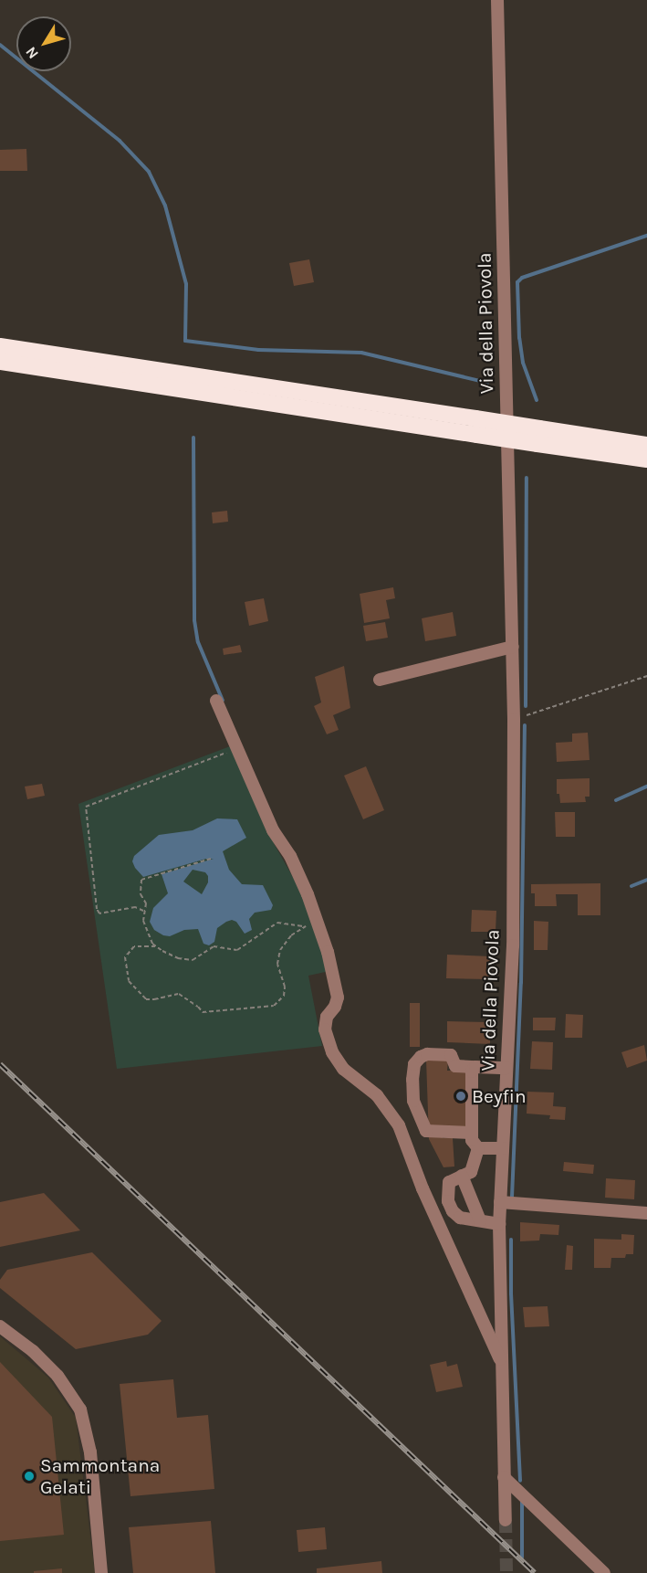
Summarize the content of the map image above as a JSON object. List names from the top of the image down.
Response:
{
  "streets": {
    "street": ["Via della Piovola"]
  },
  "places": ["Beyfin", "Sammontana Gelati"],
  "north": "bottom left"
}
